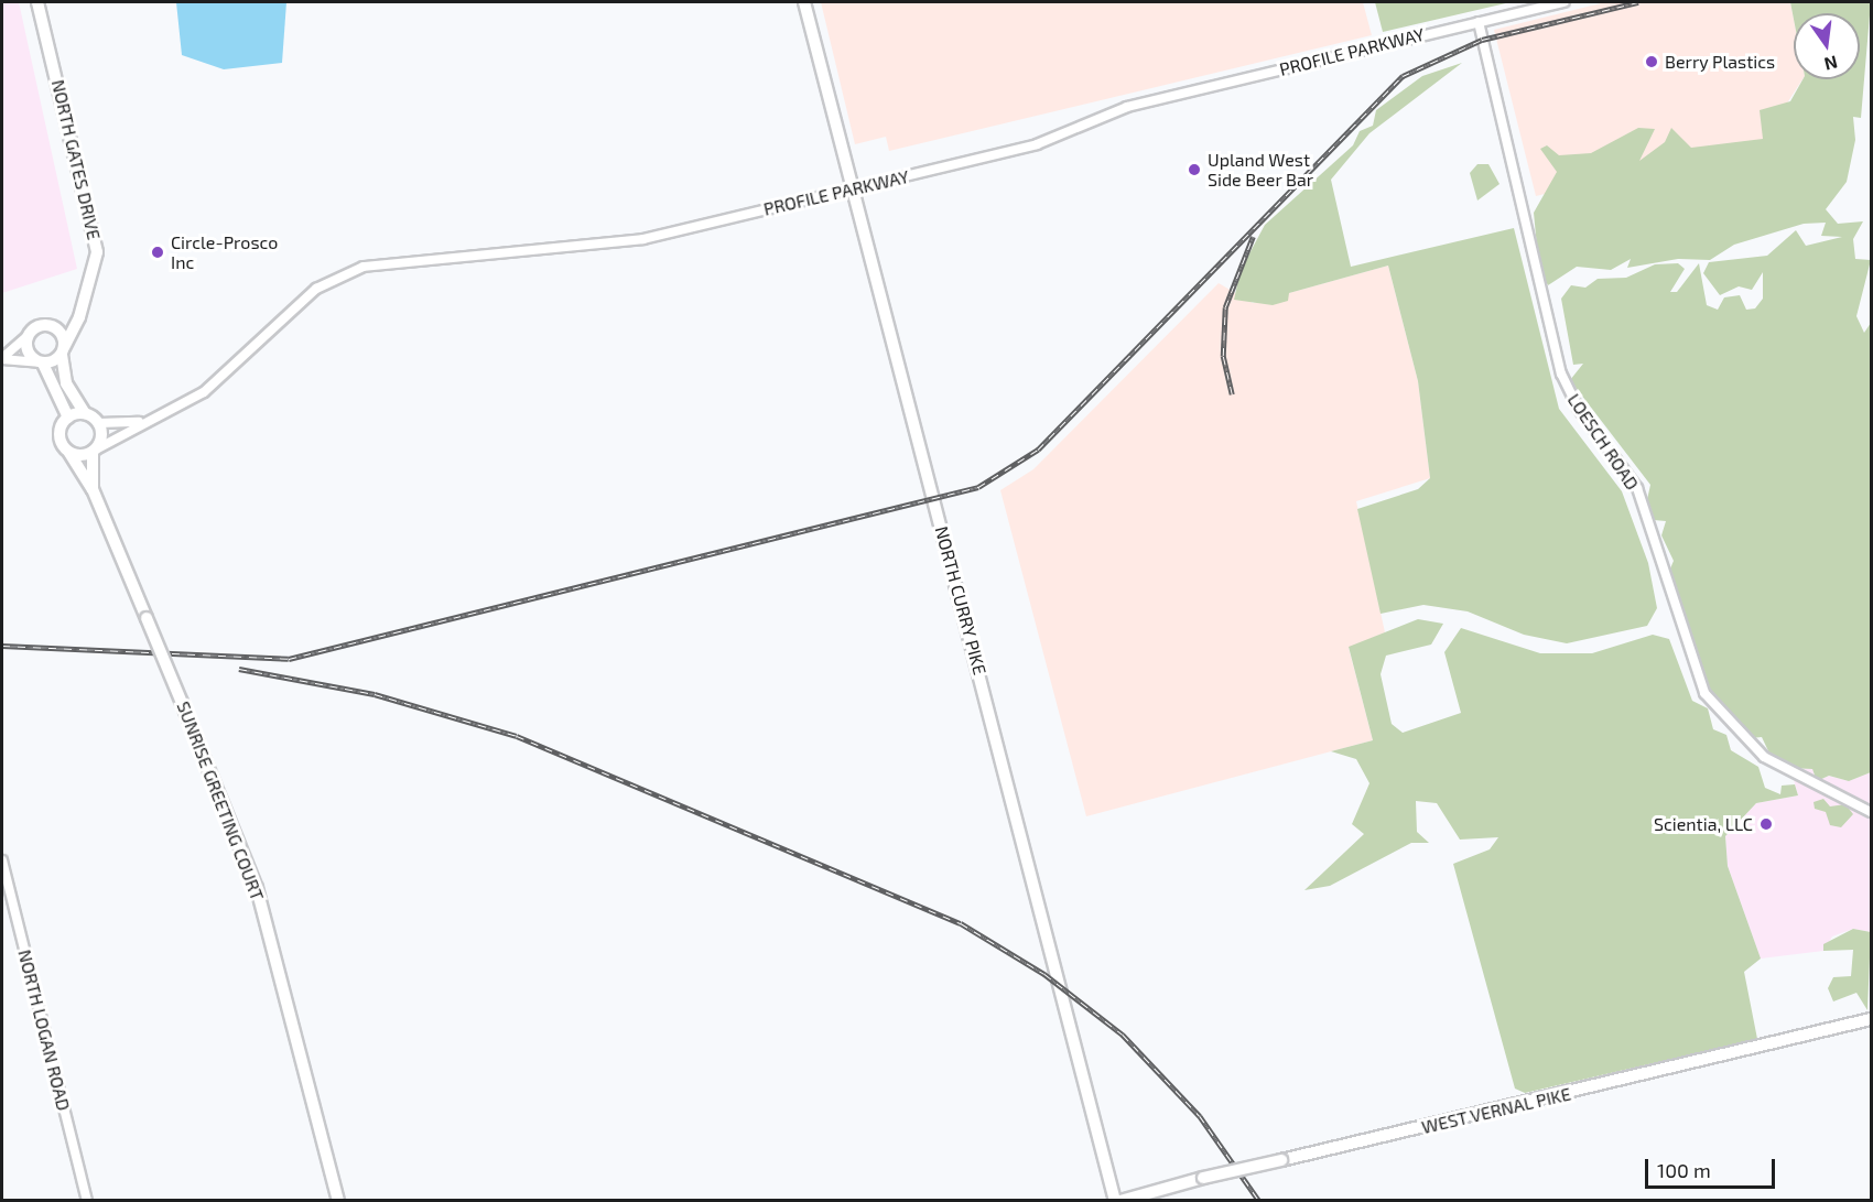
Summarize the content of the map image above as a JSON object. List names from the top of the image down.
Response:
{
  "streets": {
    "street": [
      "PROFILE PARKWAY",
      "NORTH GATES DRIVE",
      "LOESCH ROAD",
      "NORTH CURRY PIKE",
      "SUNRISE GREETING COURT",
      "NORTH LOGAN ROAD",
      "WEST VERNAL PIKE"
    ]
  },
  "crossings": [
    ["PROFILE PARKWAY", "LOESCH ROAD"],
    ["PROFILE PARKWAY", "NORTH CURRY PIKE"],
    ["PROFILE PARKWAY", "SUNRISE GREETING COURT"],
    ["NORTH CURRY PIKE", "WEST VERNAL PIKE"]
  ],
  "places": [
    "Berry Plastics",
    "Upland West Side Beer Bar",
    "Circle-Prosco Inc",
    "Scientia, LLC"
  ],
  "scale_bar": "100 m",
  "north": "bottom"
}
